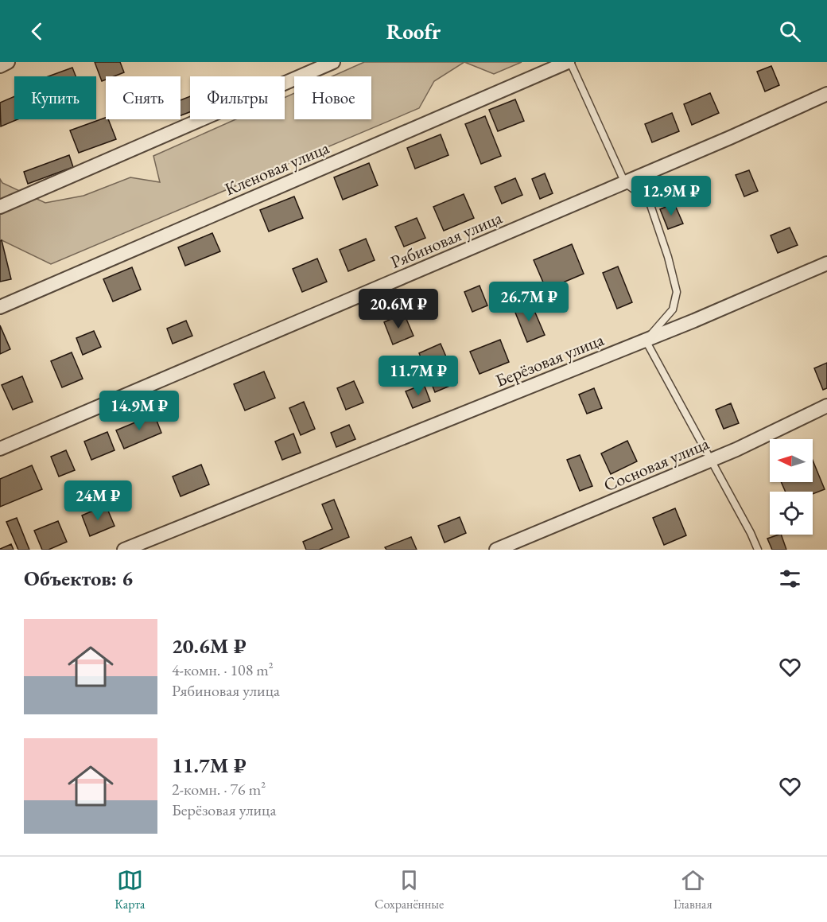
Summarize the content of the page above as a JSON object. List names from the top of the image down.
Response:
{
  "streets": {
    "street": [
      "Кленовая улица",
      "Рябиновая улица",
      "Берёзовая улица",
      "Сосновая улица"
    ]
  },
  "north": "left",
  "page": {
    "header": "Roofr",
    "chip": [
      "Купить",
      "Снять",
      "Фильтры",
      "Новое"
    ],
    "price": [
      "12.9M ₽",
      "26.7M ₽",
      "20.6M ₽",
      "11.7M ₽",
      "14.9M ₽",
      "24M ₽"
    ],
    "heading": "Объектов: 6",
    "list": [
      {
        "name": "20.6M ₽",
        "note": "4-комн. · 108 m² · Рябиновая улица"
      },
      {
        "name": "11.7M ₽",
        "note": "2-комн. · 76 m² · Берёзовая улица"
      }
    ],
    "tabs": ["Карта", "Сохранённые", "Главная"]
  }
}
